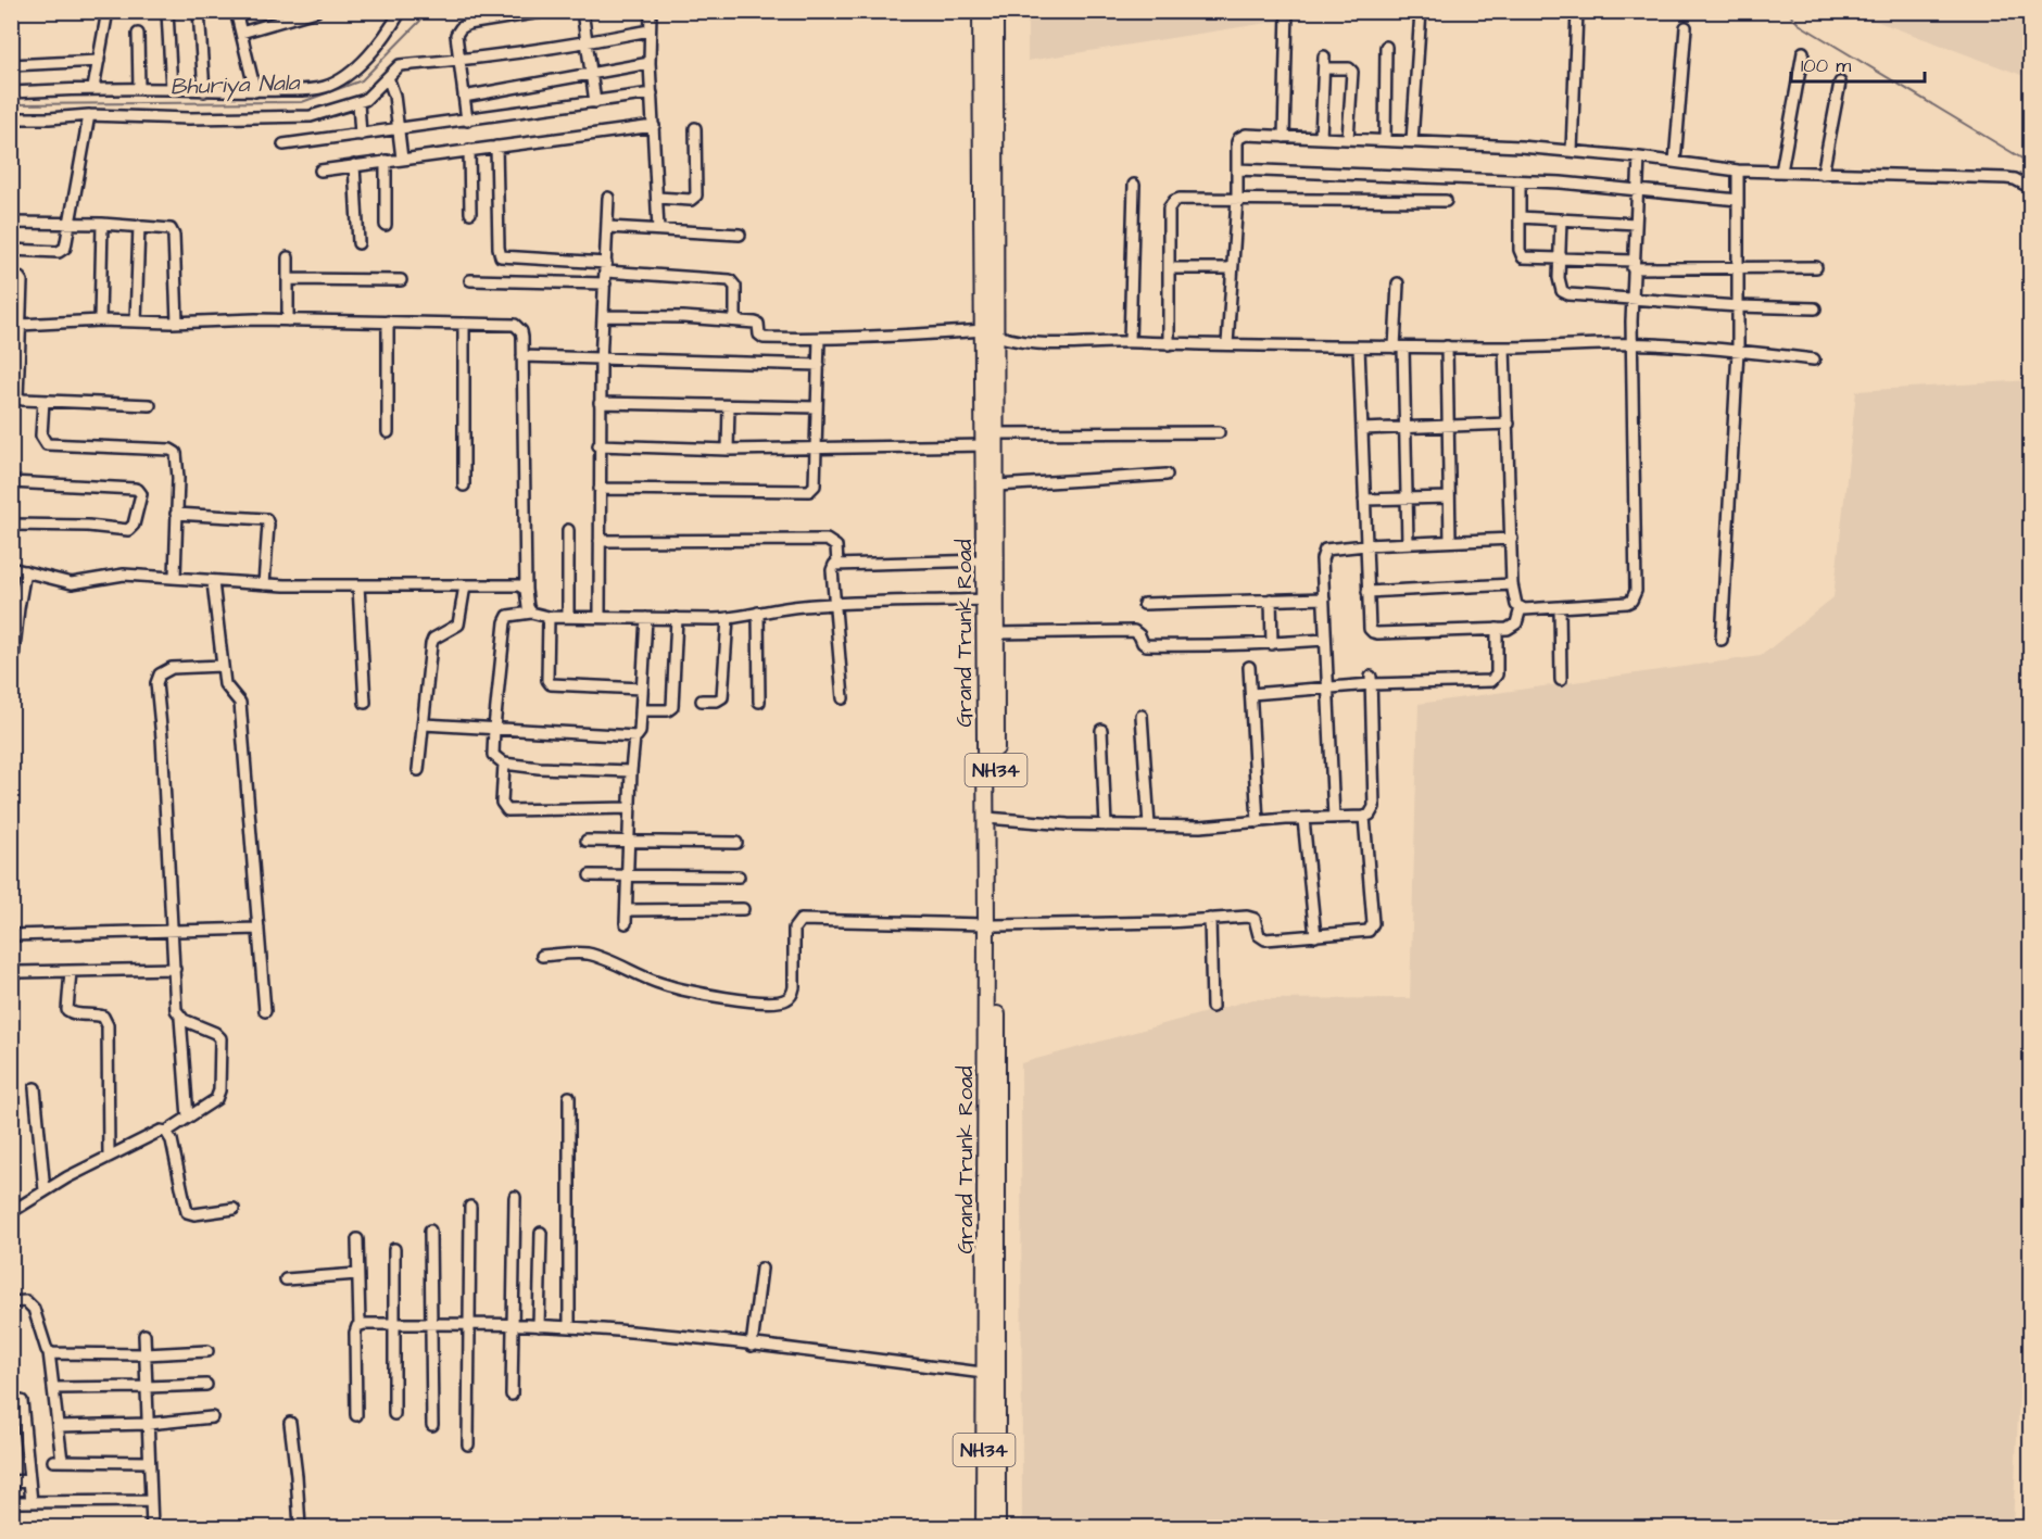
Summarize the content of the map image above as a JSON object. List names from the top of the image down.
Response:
{
  "streets": {
    "highway": ["Grand Trunk Road", "NH34"]
  },
  "water": ["Bhuriya Nala"],
  "scale_bar": "100 m"
}
